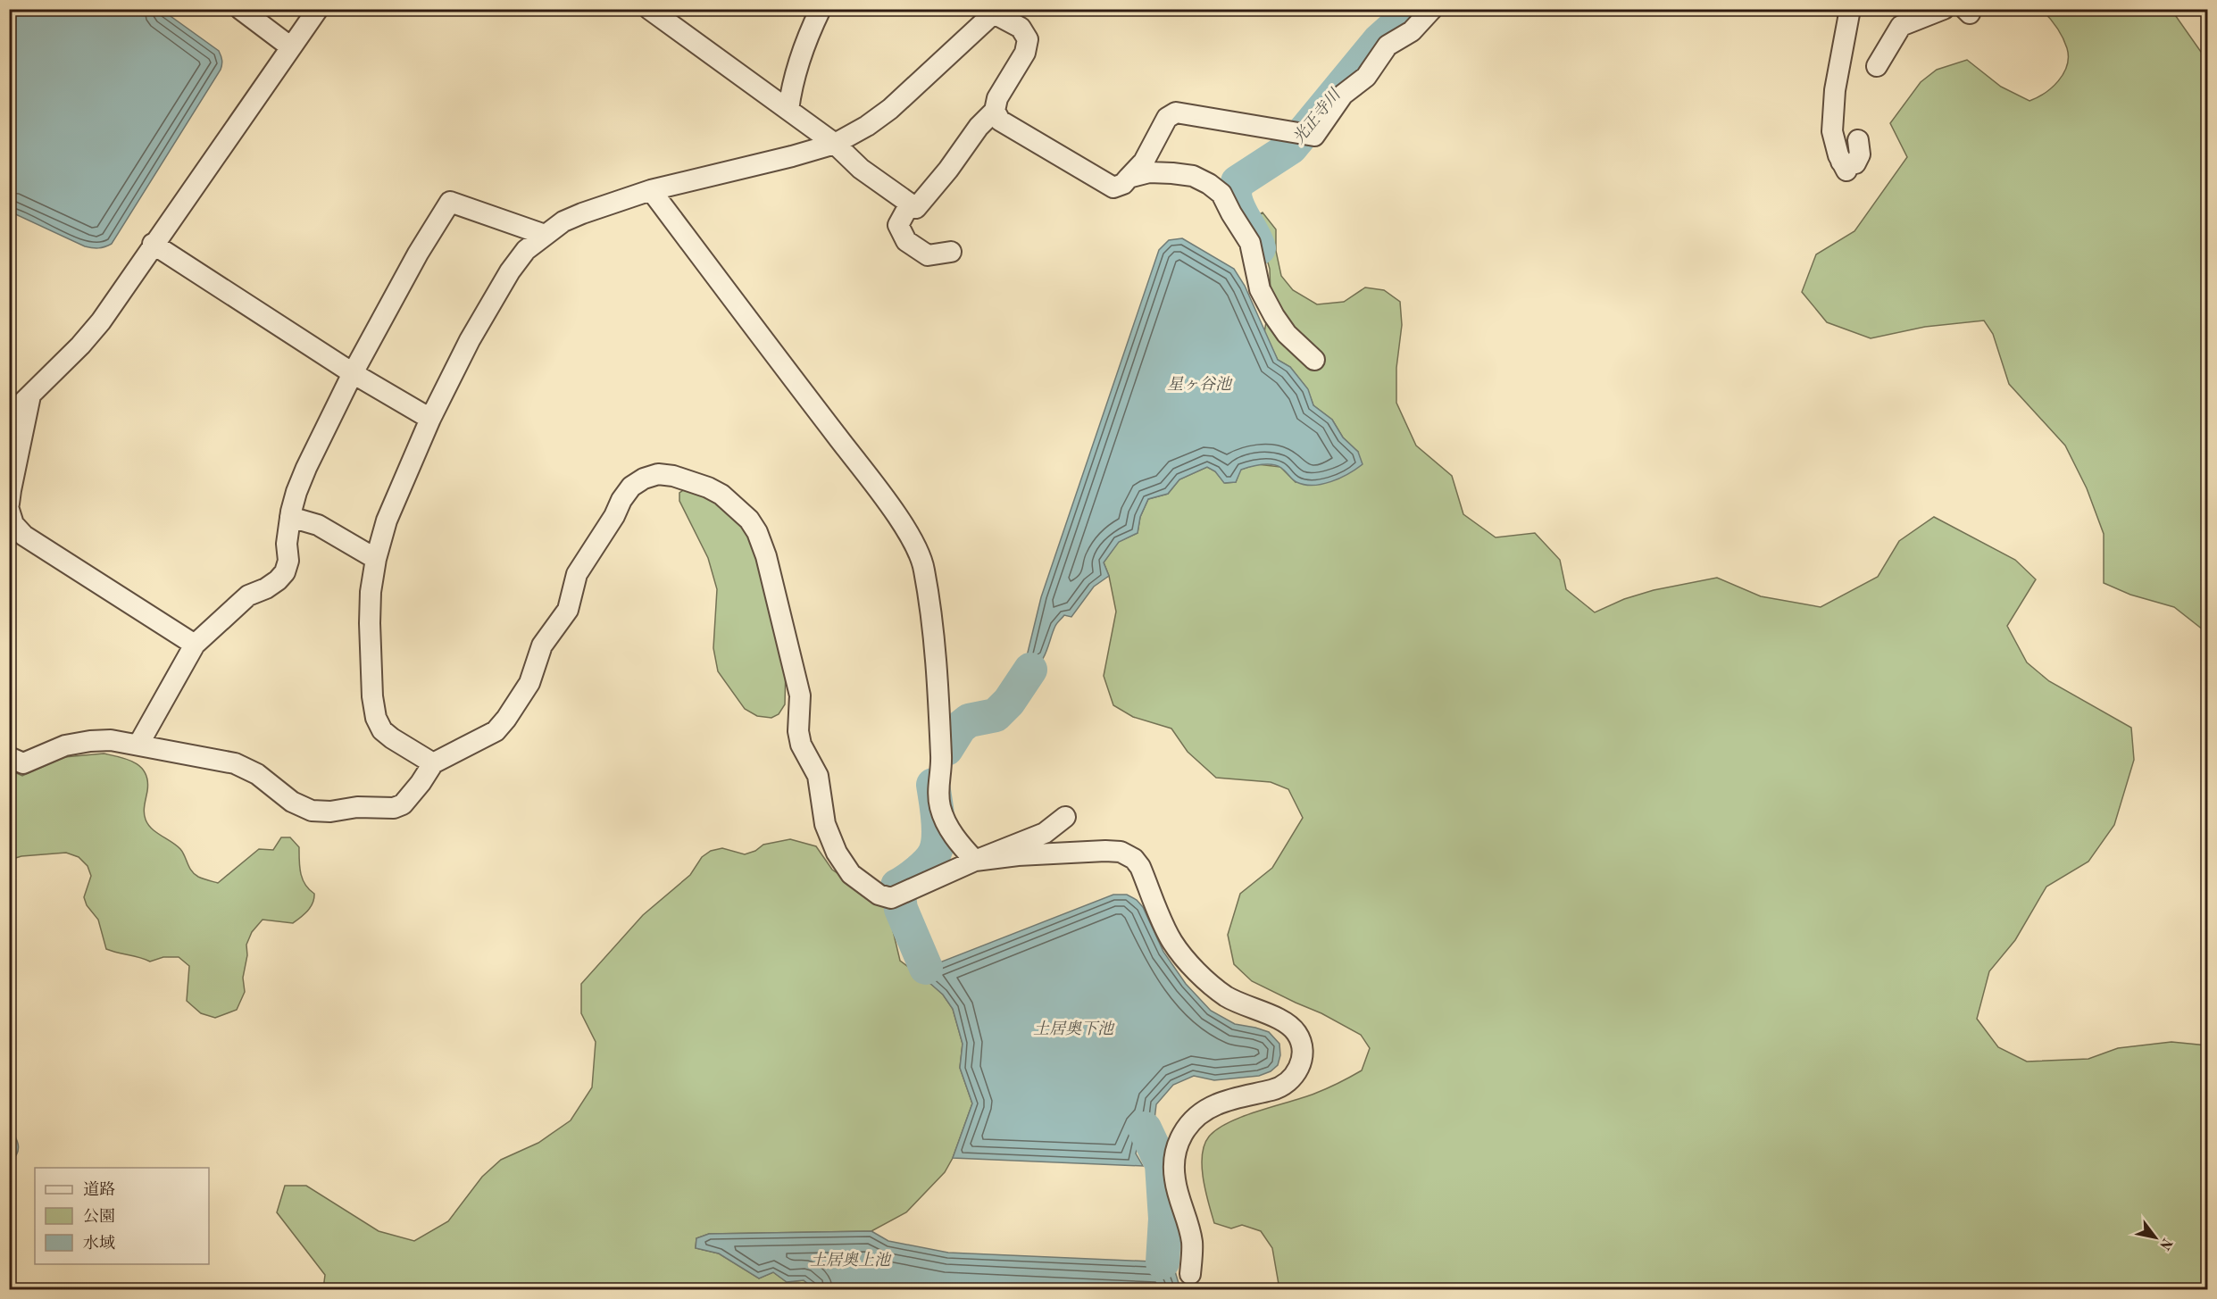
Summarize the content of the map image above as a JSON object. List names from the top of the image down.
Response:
{
  "water": [
    "光正寺川",
    "星ヶ谷池",
    "土居奥下池",
    "土居奥上池"
  ],
  "legend": ["道路", "公園", "水域"],
  "north": "bottom right"
}
